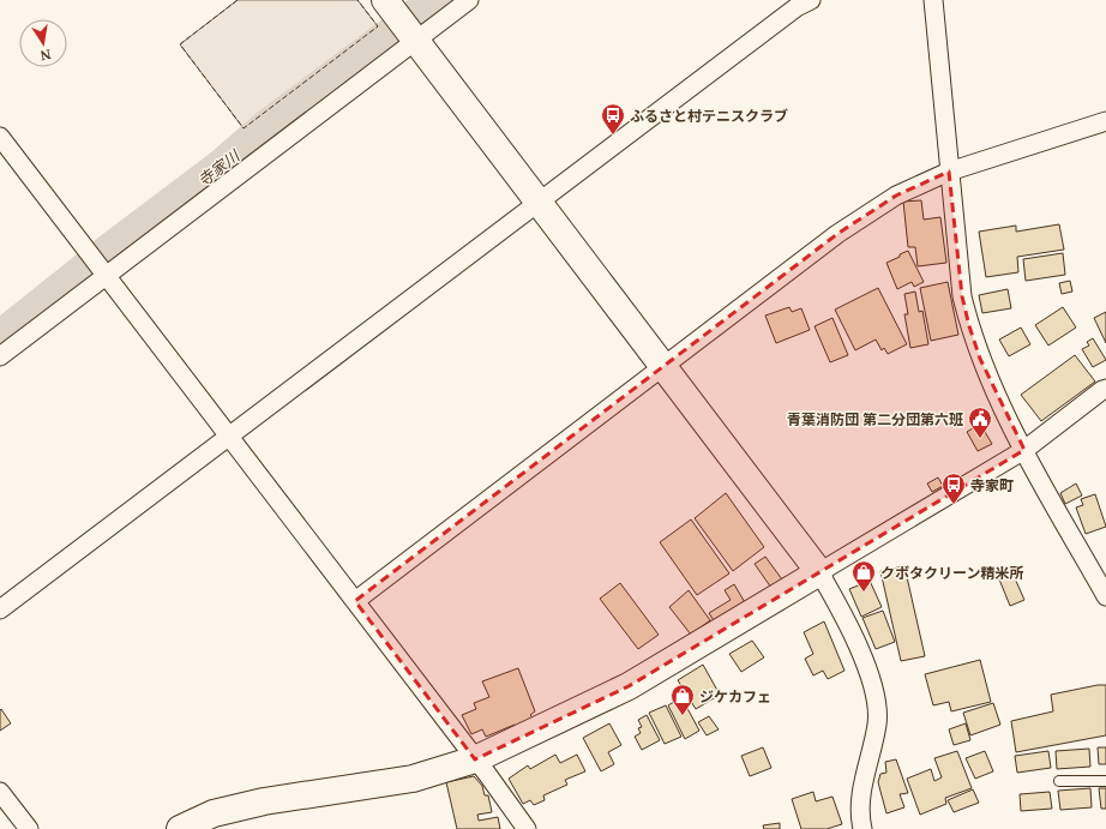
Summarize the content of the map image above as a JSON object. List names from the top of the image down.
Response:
{
  "water": ["寺家川"],
  "places": {
    "bus stop": ["ふるさと村テニスクラブ", "寺家町"],
    "public building": ["青葉消防団 第二分団第六班"],
    "shop": ["クボタクリーン精米所", "ジケカフェ"]
  },
  "north": "bottom"
}
